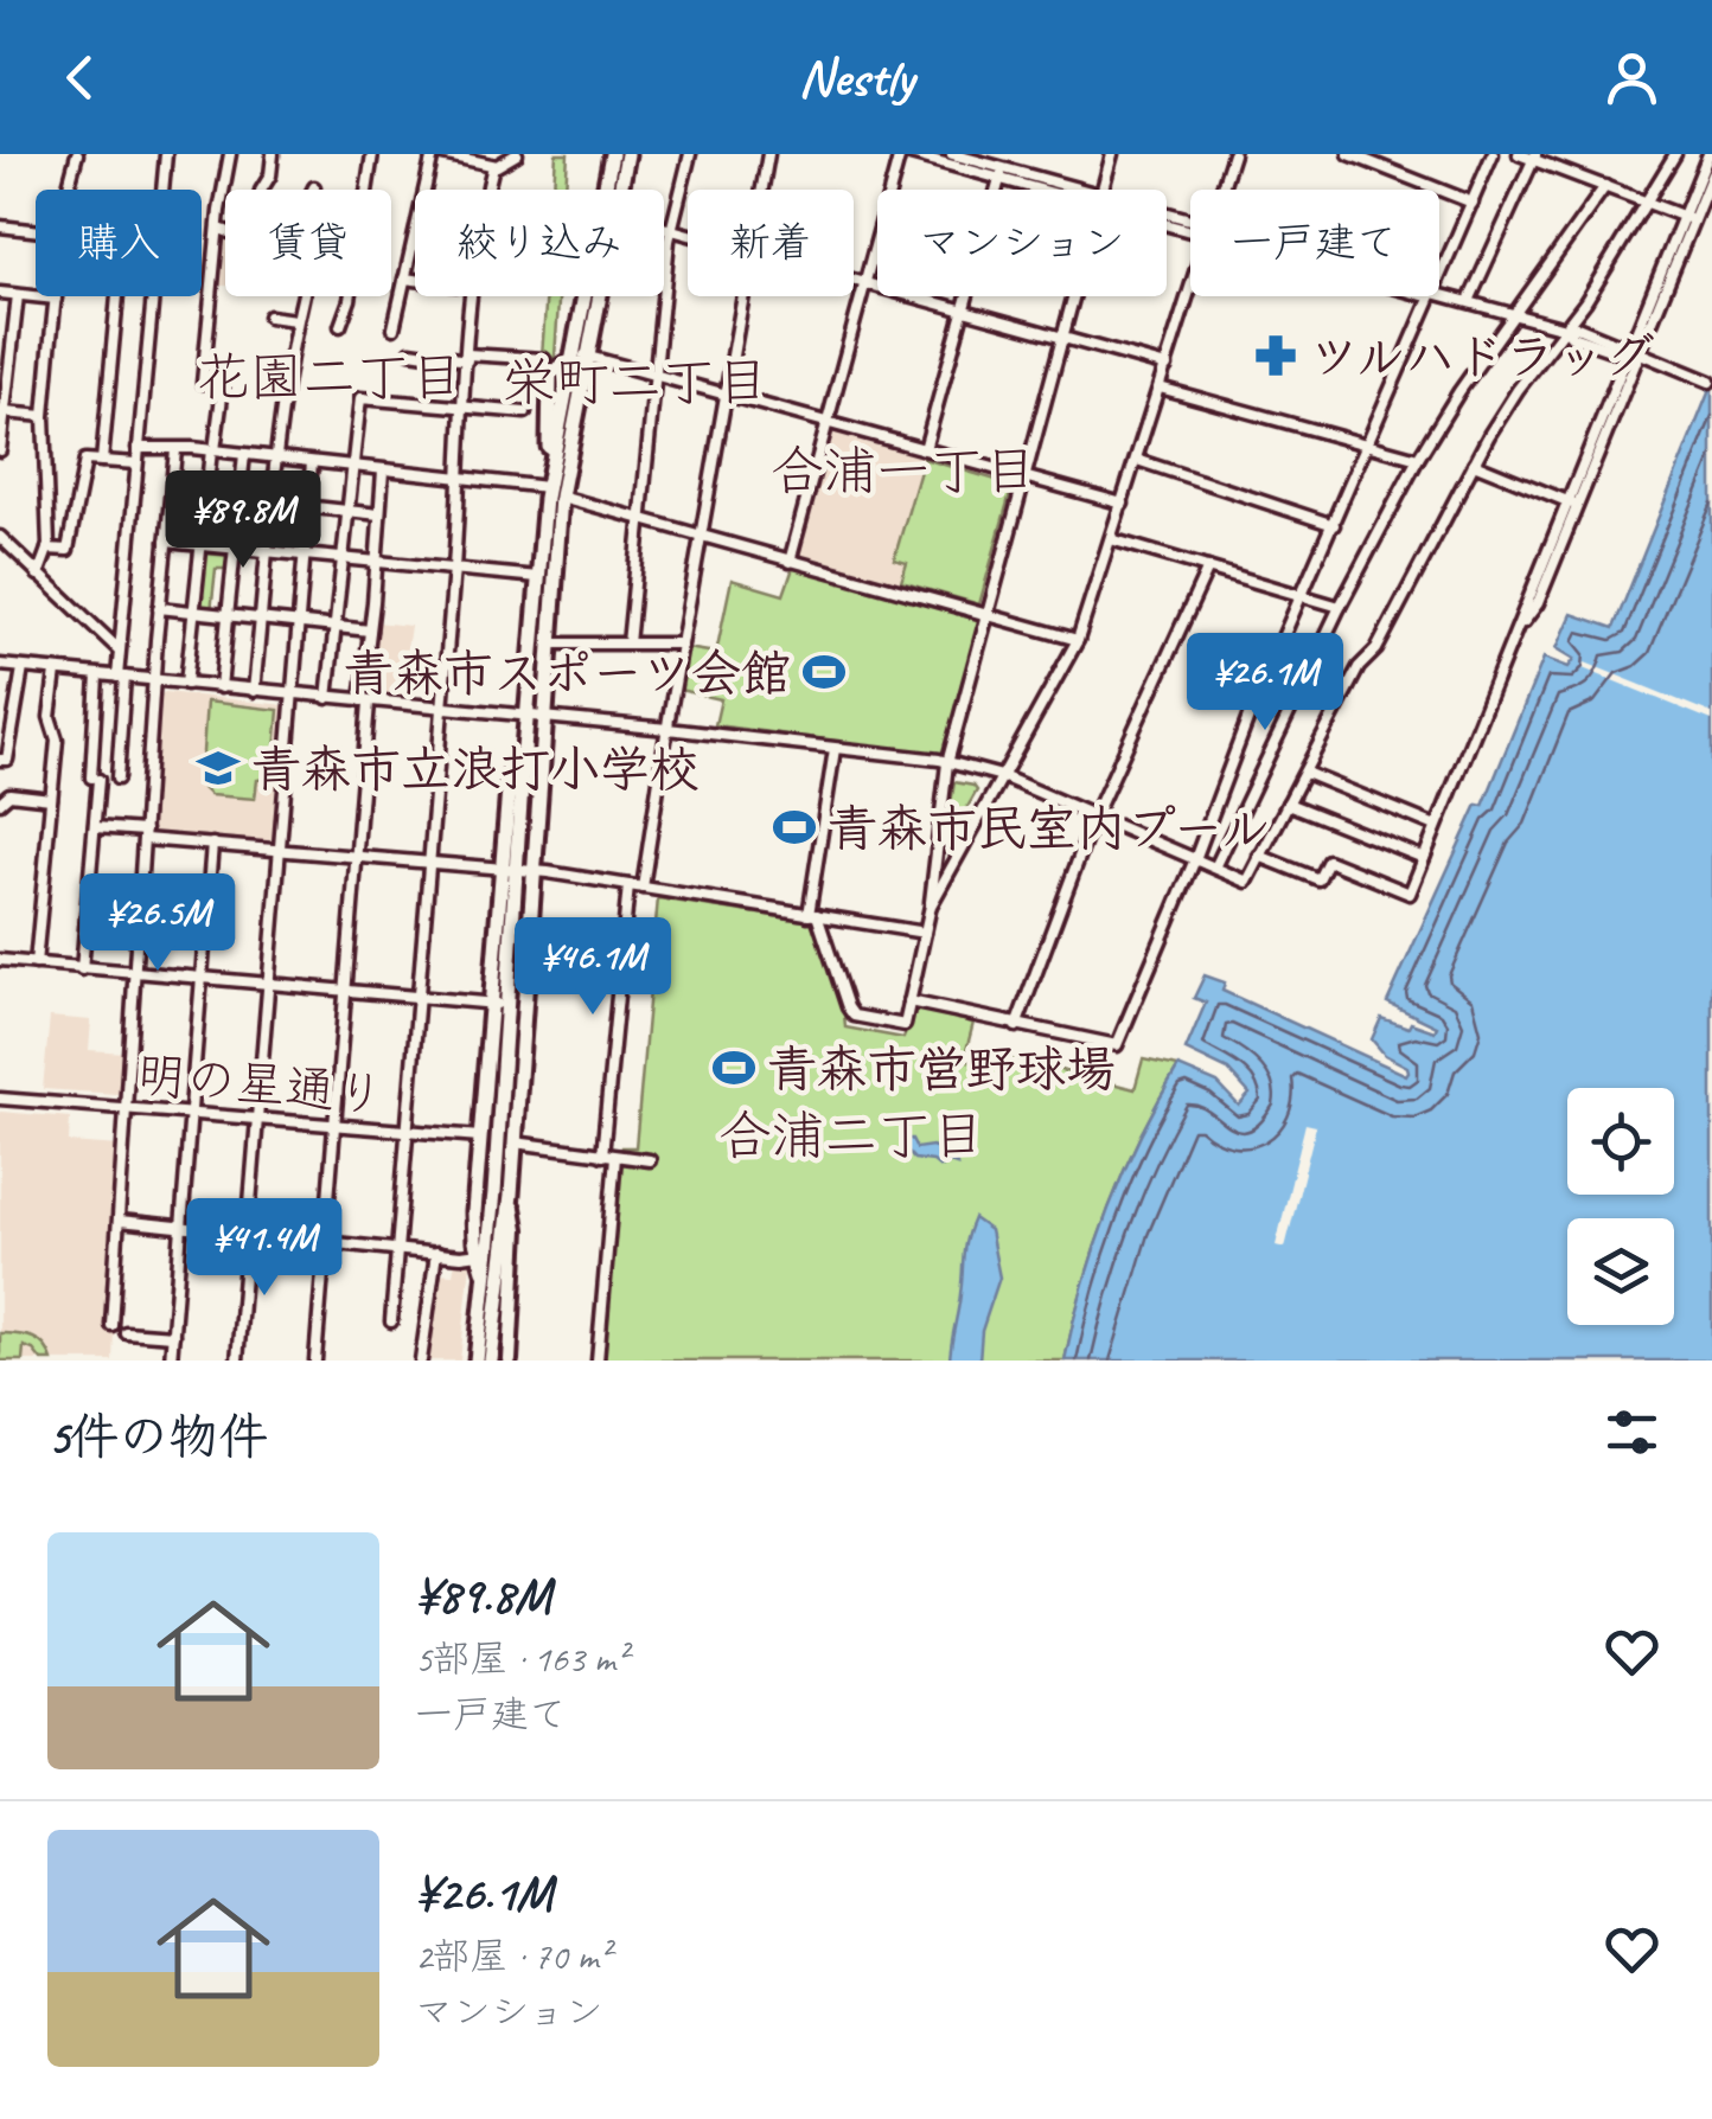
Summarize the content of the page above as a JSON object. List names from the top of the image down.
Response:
{
  "streets": {
    "street": ["明の星通り"]
  },
  "districts": [
    "花園二丁目",
    "栄町二丁目",
    "合浦一丁目",
    "合浦二丁目"
  ],
  "places": {
    "pharmacy": ["ツルハドラッグ"],
    "sports": ["青森市スポーツ会館", "青森市民室内プール", "青森市営野球場"],
    "school or university": ["青森市立浪打小学校"]
  },
  "page": {
    "header": "Nestly",
    "chip": [
      "購入",
      "賃貸",
      "絞り込み",
      "新着",
      "マンション",
      "一戸建て"
    ],
    "price": [
      "¥89.8M",
      "¥26.1M",
      "¥26.5M",
      "¥46.1M",
      "¥41.4M"
    ],
    "heading": "5件の物件",
    "list": [
      {
        "name": "¥89.8M",
        "note": "5部屋 · 163 m² · 一戸建て"
      },
      {
        "name": "¥26.1M",
        "note": "2部屋 · 70 m² · マンション"
      }
    ]
  }
}
